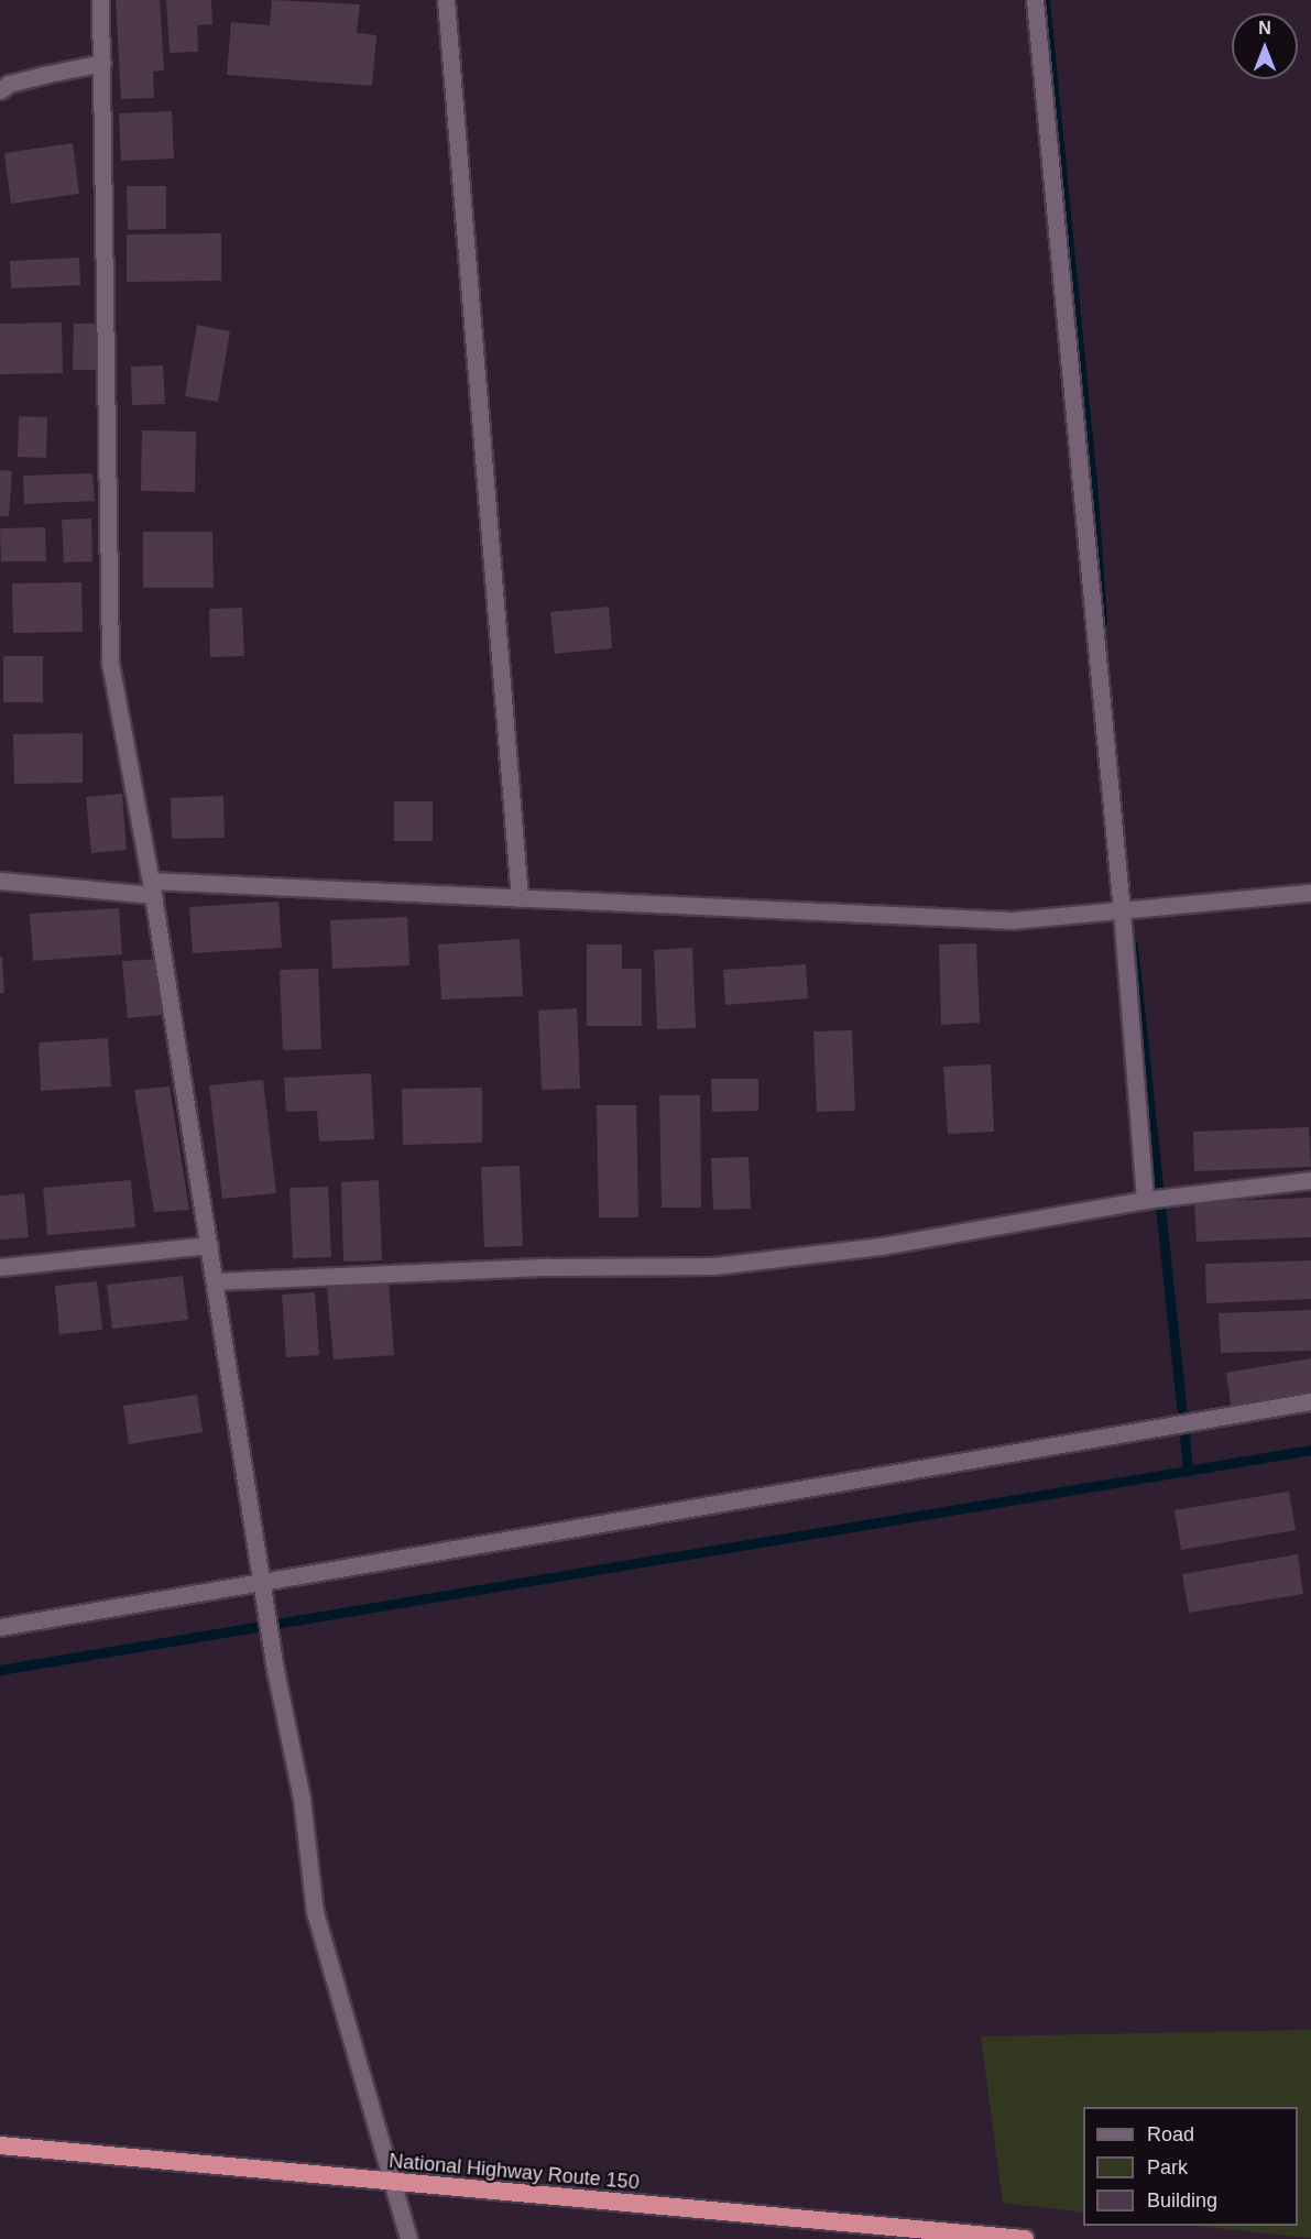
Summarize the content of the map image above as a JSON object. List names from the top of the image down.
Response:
{
  "streets": {
    "highway": ["National Highway Route 150"]
  },
  "legend": ["Road", "Park", "Building"],
  "north": "top"
}
